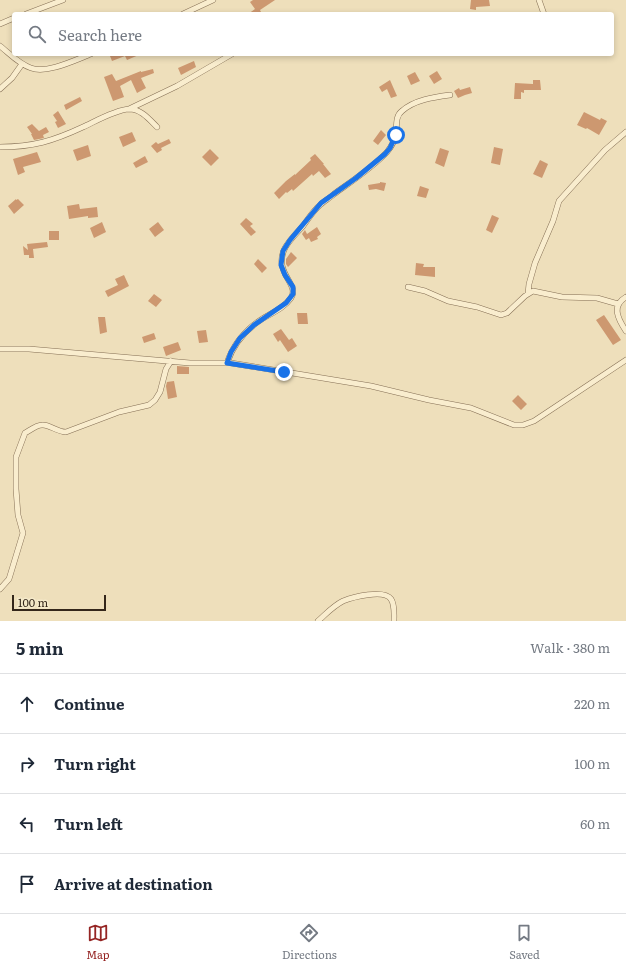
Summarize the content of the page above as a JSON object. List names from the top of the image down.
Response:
{
  "scale_bar": "100 m",
  "page": {
    "search": "Search here",
    "scale": "100 m",
    "heading": ["5 min", "Walk · 380 m"],
    "list": [
      ["Continue", "220 m"],
      ["Turn right", "100 m"],
      ["Turn left", "60 m"],
      "Arrive at destination"
    ],
    "nav": ["Map", "Directions", "Saved"]
  }
}
